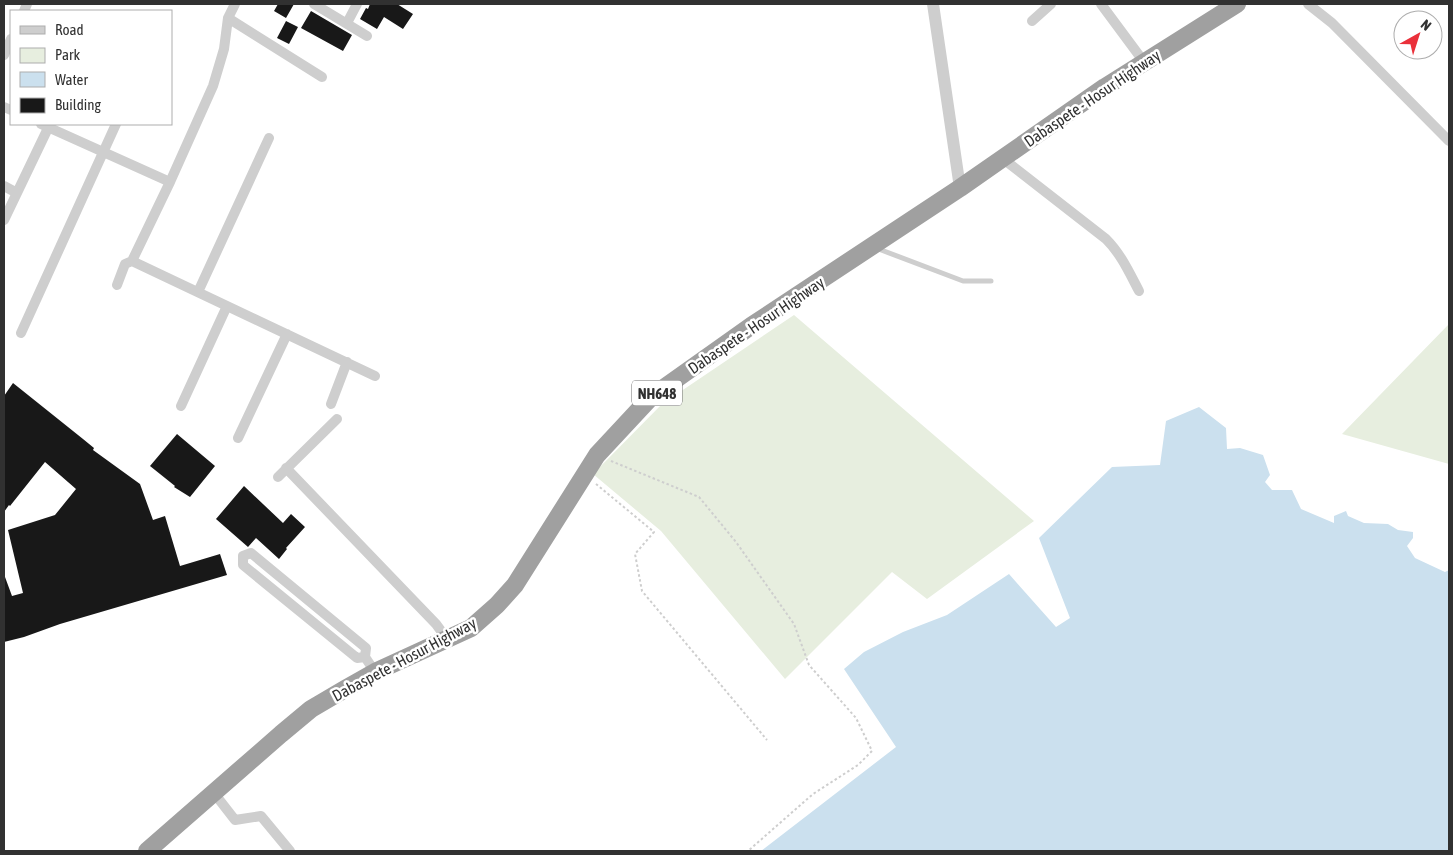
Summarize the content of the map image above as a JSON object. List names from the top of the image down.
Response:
{
  "streets": {
    "highway": ["Dabaspete - Hosur Highway", "NH648"]
  },
  "legend": [
    "Road",
    "Park",
    "Water",
    "Building"
  ],
  "north": "top right"
}
